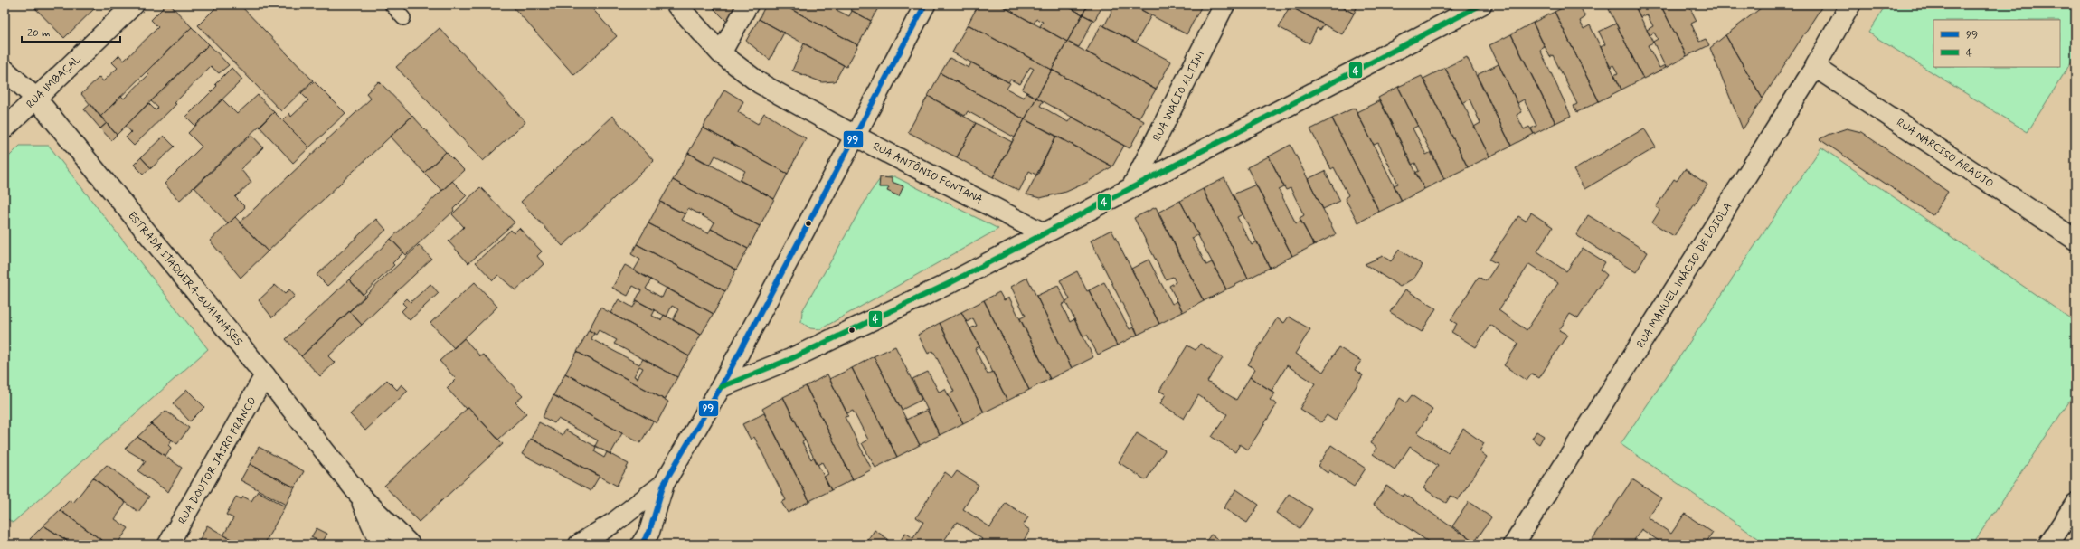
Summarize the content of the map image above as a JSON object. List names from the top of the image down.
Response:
{
  "streets": {
    "street": [
      "RUA IMBAÇAL",
      "RUA INACIO ALTINI",
      "RUA NARCISO ARAÚJO",
      "RUA ANTÔNIO FONTANA",
      "RUA MANUEL INÁCIO DE LOIOLA",
      "ESTRADA ITAQUERA-GUAIANASES",
      "RUA DOUTOR JAIRO FRANCO"
    ]
  },
  "crossings": [
    ["RUA IMBAÇAL", "ESTRADA ITAQUERA-GUAIANASES"],
    ["RUA NARCISO ARAÚJO", "RUA MANUEL INÁCIO DE LOIOLA"],
    ["ESTRADA ITAQUERA-GUAIANASES", "RUA DOUTOR JAIRO FRANCO"]
  ],
  "lines": ["transit line 99", "transit line 4"],
  "legend": ["99", "4"],
  "scale_bar": "20 m"
}
